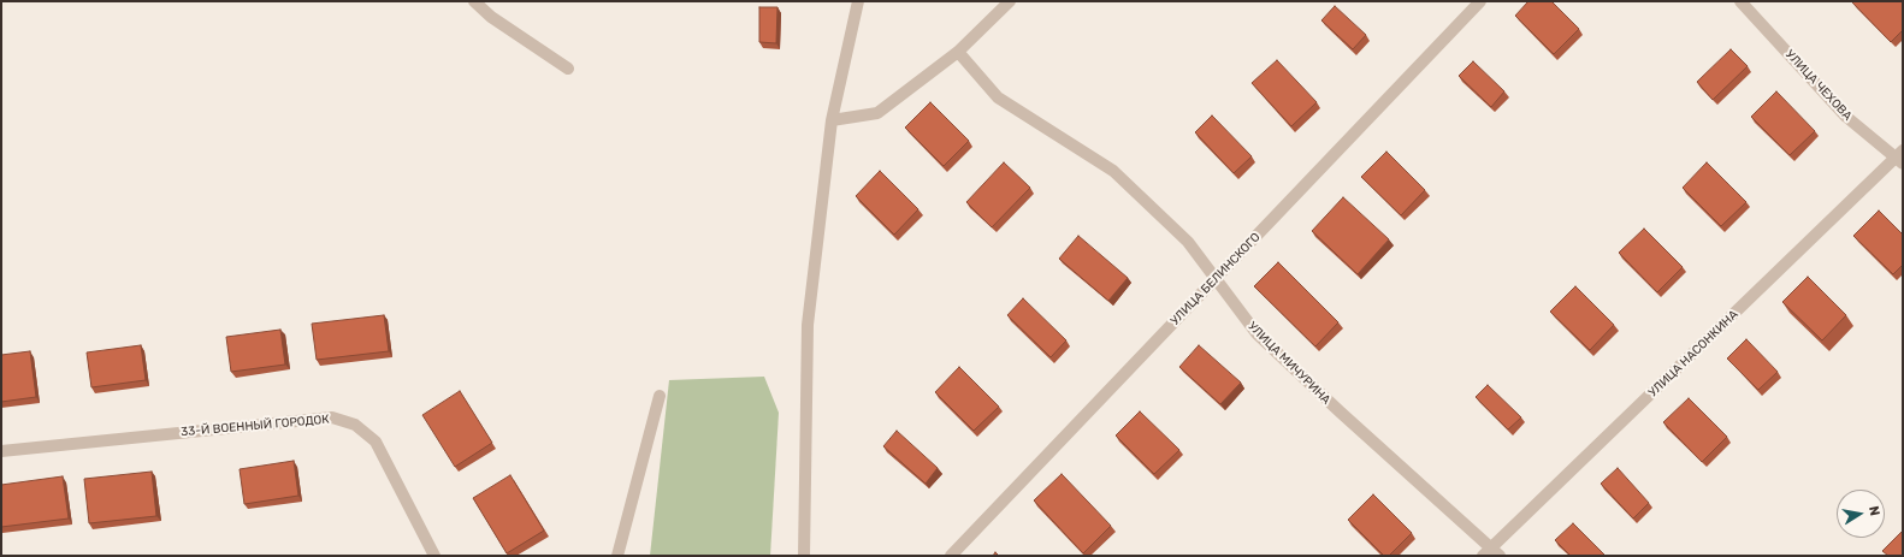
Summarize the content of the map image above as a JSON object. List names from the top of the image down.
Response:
{
  "streets": {
    "street": [
      "УЛИЦА ЧЕХОВА",
      "УЛИЦА БЕЛИНСКОГО",
      "УЛИЦА НАСОНКИНА",
      "УЛИЦА МИЧУРИНА",
      "33-Й ВОЕННЫЙ ГОРОДОК"
    ]
  },
  "crossings": [
    ["УЛИЦА ЧЕХОВА", "УЛИЦА НАСОНКИНА"],
    ["УЛИЦА БЕЛИНСКОГО", "УЛИЦА МИЧУРИНА"],
    ["УЛИЦА НАСОНКИНА", "УЛИЦА МИЧУРИНА"]
  ],
  "north": "right"
}
